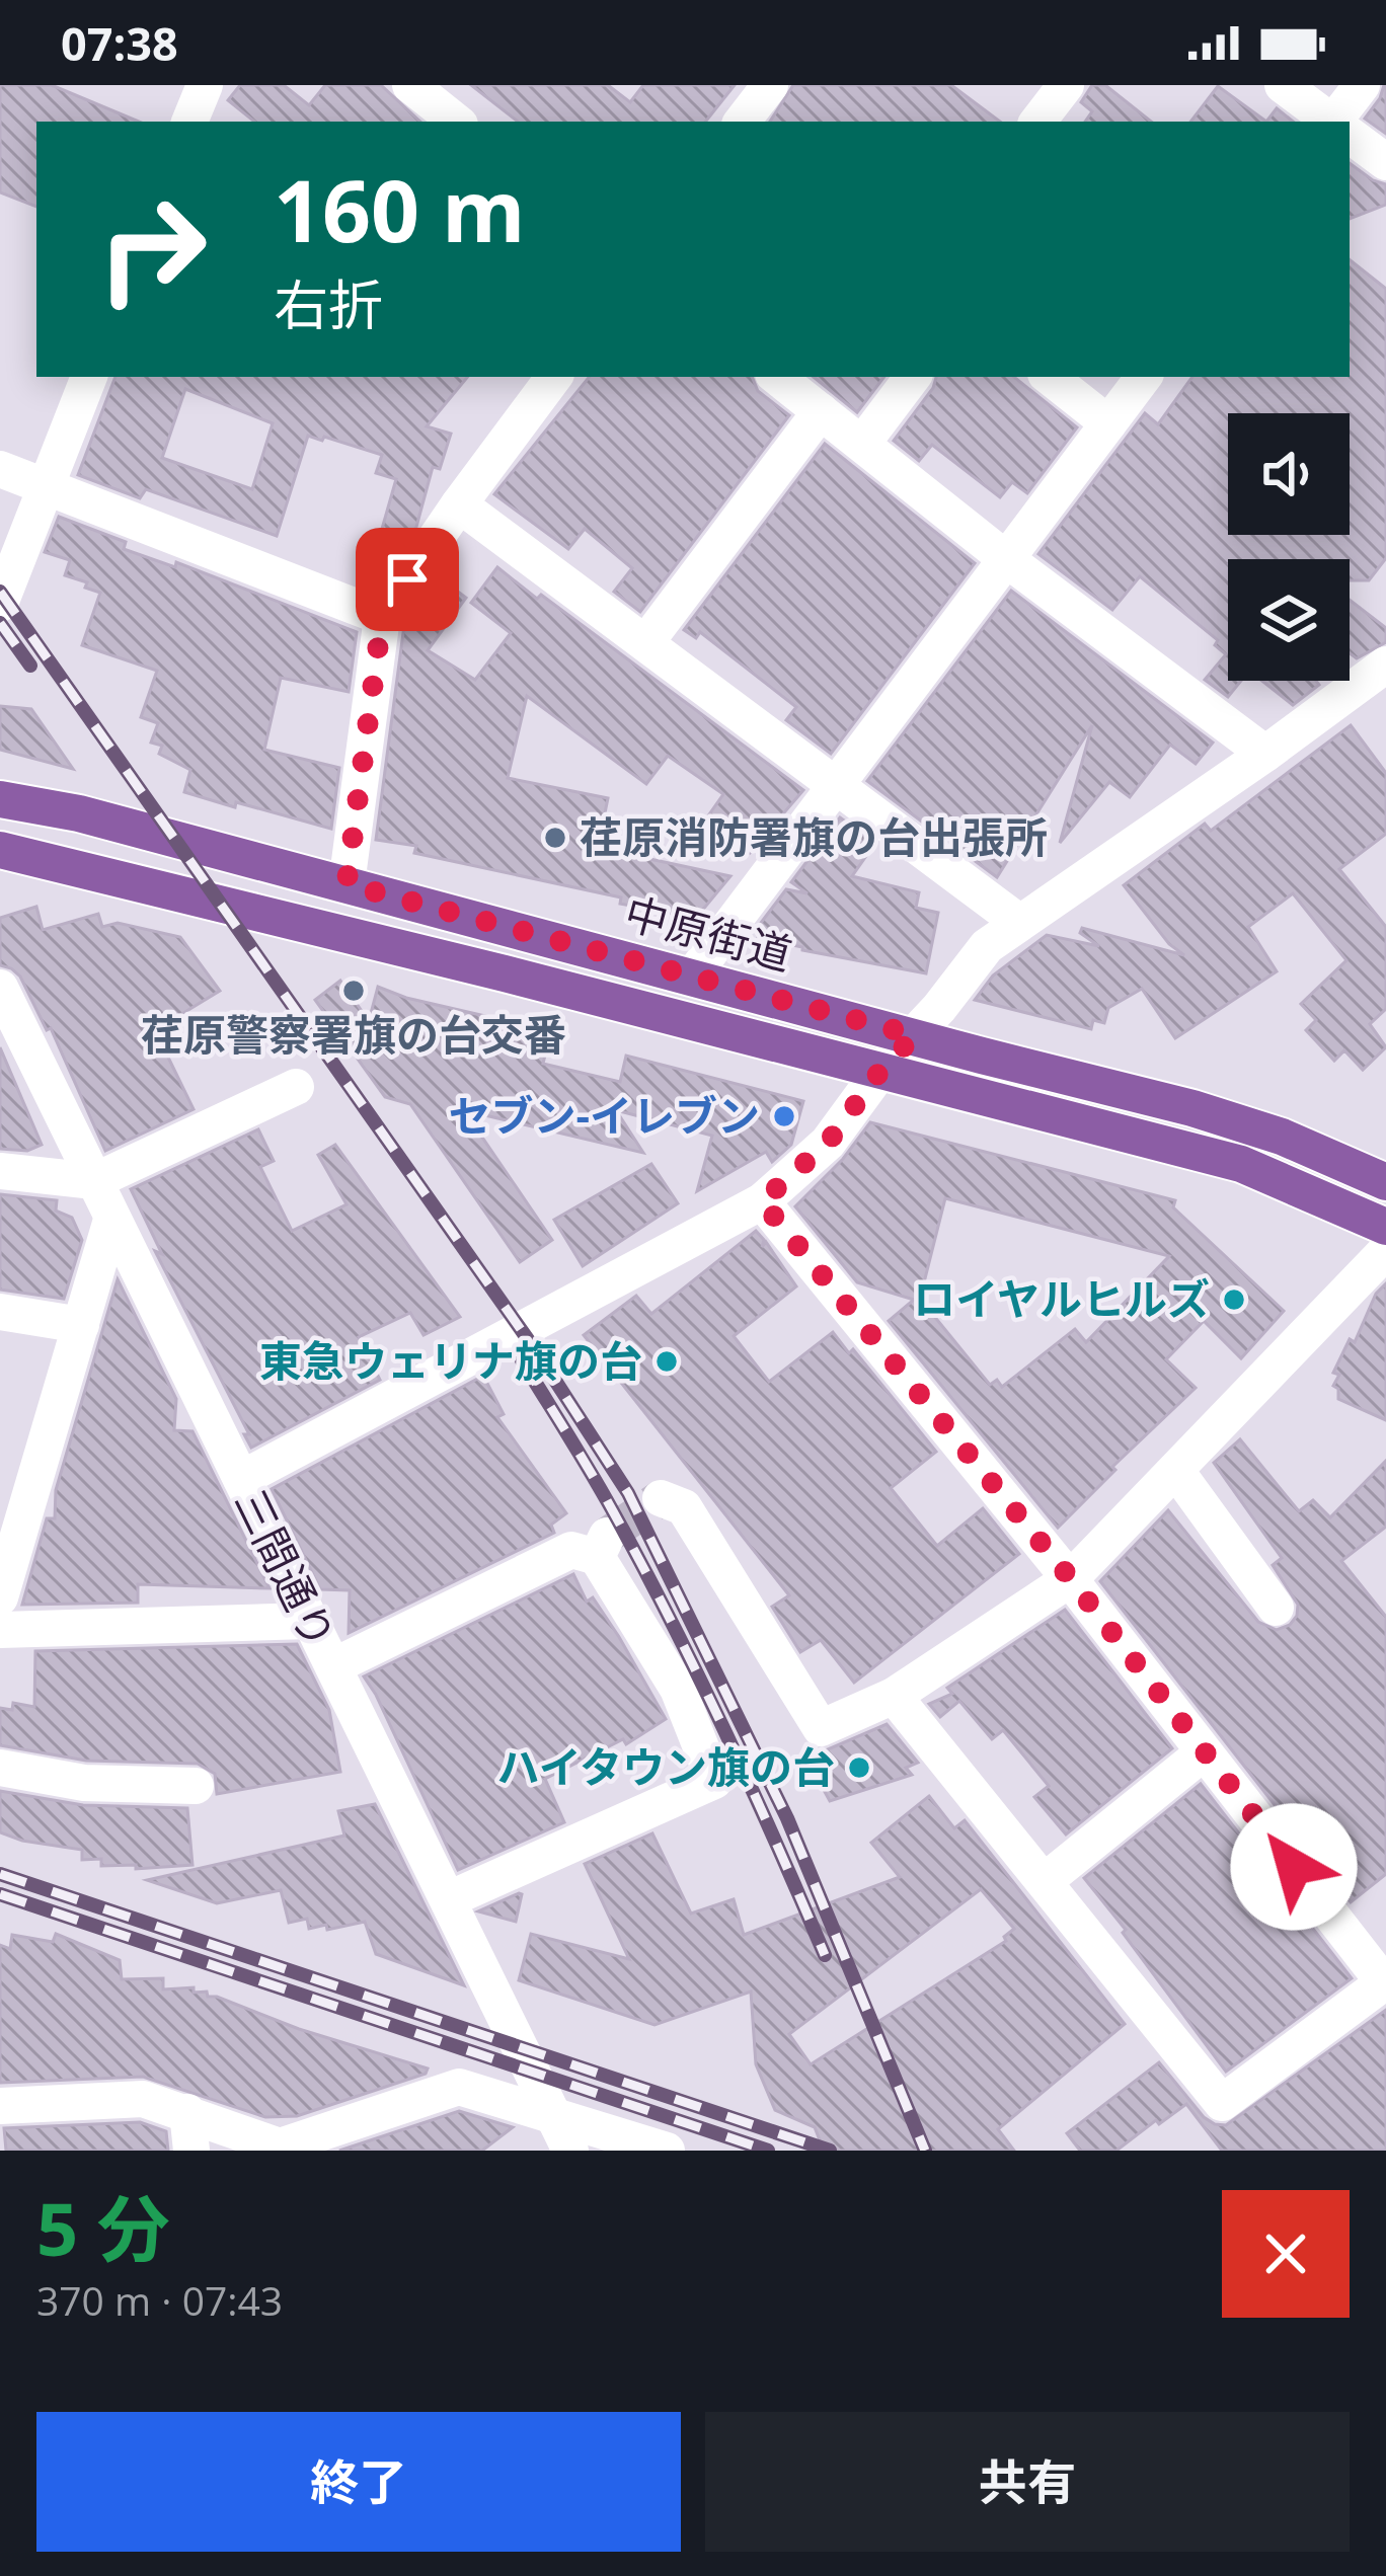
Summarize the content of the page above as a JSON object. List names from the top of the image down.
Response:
{
  "streets": {
    "main road": ["中原街道"],
    "street": ["三間通り"]
  },
  "places": [
    "荏原消防署旗の台出張所",
    "荏原警察署旗の台交番",
    "セブン-イレブン",
    "ロイヤルヒルズ",
    "東急ウェリナ旗の台",
    "ハイタウン旗の台"
  ],
  "page": {
    "status": "07:38",
    "turn": ["160 m", "右折"],
    "heading": ["5 分", "370 m · 07:43"],
    "buttons": ["終了", "共有"]
  }
}
